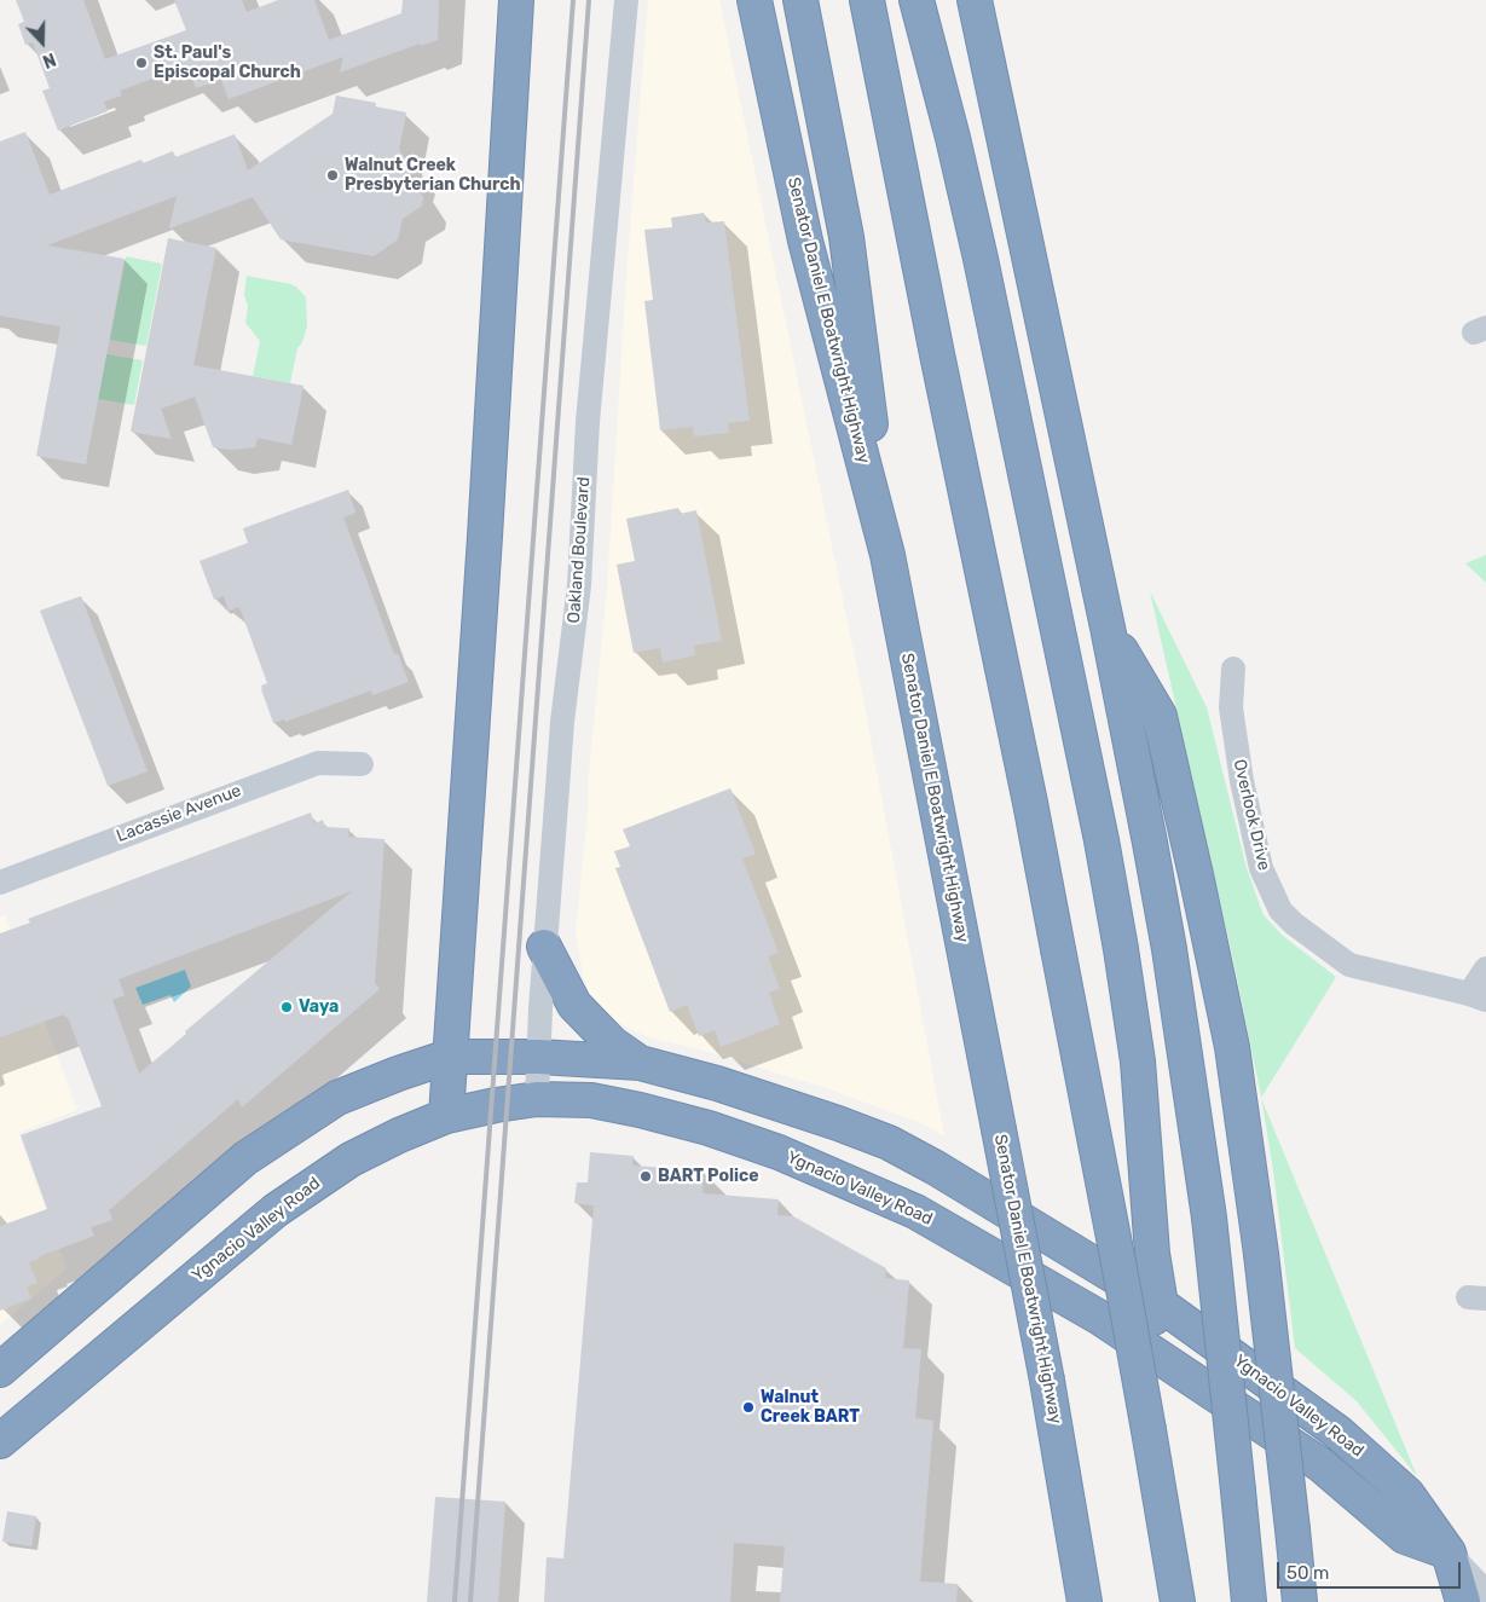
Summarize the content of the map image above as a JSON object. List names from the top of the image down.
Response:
{
  "streets": {
    "highway": ["Senator Daniel E Boatwright Highway", "Ygnacio Valley Road"],
    "street": ["Oakland Boulevard", "Lacassie Avenue", "Overlook Drive"]
  },
  "crossings": [
    ["Oakland Boulevard", "Ygnacio Valley Road"]
  ],
  "places": [
    "St. Paul's Episcopal Church",
    "Walnut Creek Presbyterian Church",
    "Vaya",
    "BART Police",
    "Walnut Creek BART"
  ],
  "scale_bar": "50 m",
  "north": "bottom"
}
